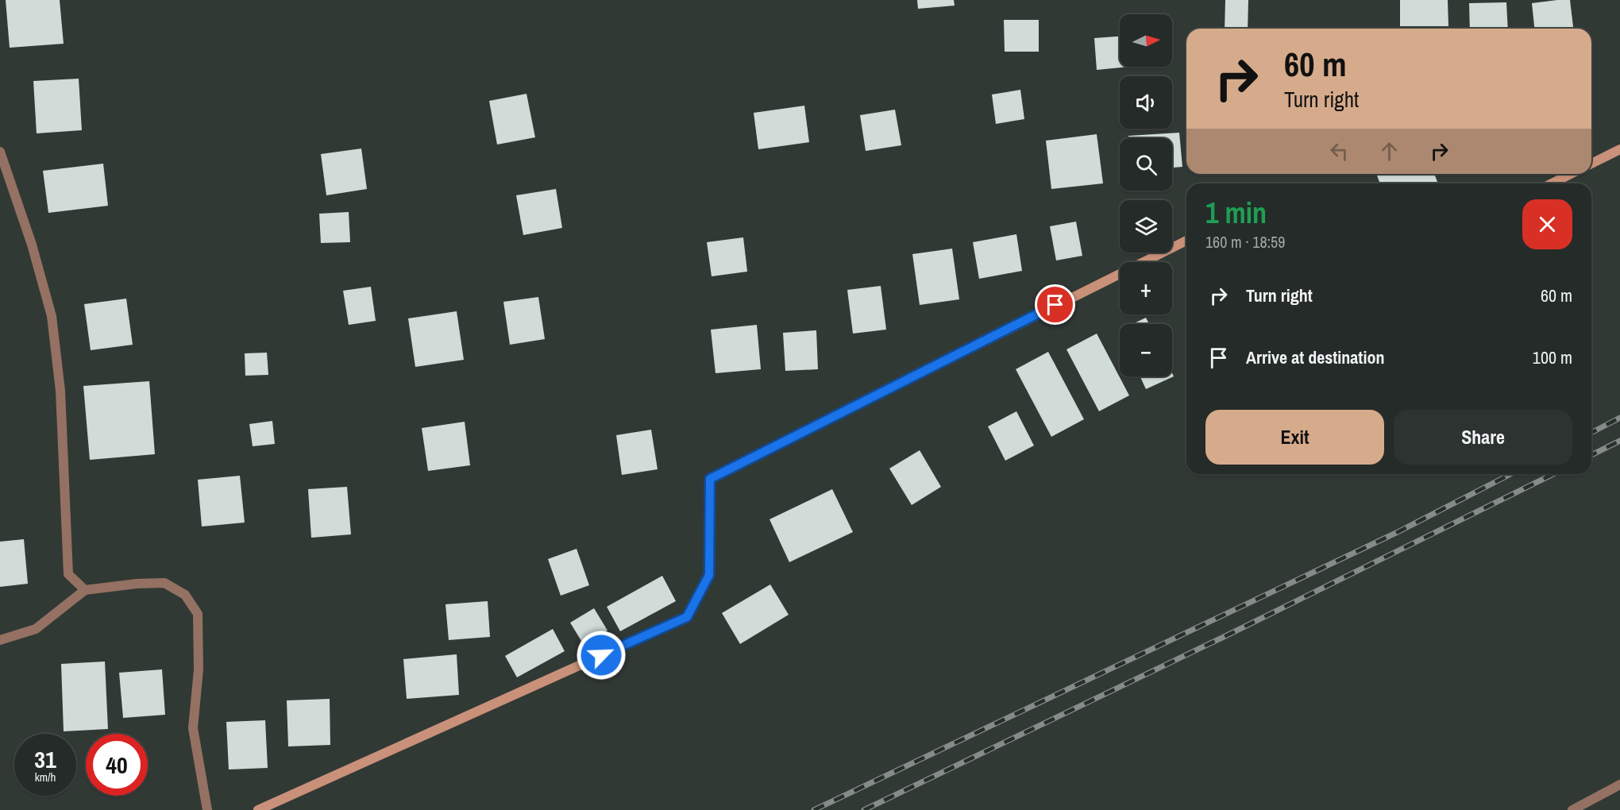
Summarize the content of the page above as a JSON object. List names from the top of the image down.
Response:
{
  "north": "right",
  "page": {
    "map_buttons": ["+", "−"],
    "turn": ["60 m", "Turn right"],
    "heading": ["1 min", "160 m · 18:59"],
    "list": [
      {
        "name": "Turn right",
        "value": "60 m"
      },
      {
        "name": "Arrive at destination",
        "value": "100 m"
      }
    ],
    "buttons": ["Exit", "Share"],
    "speed": "31 km/h",
    "limit": "40"
  }
}
